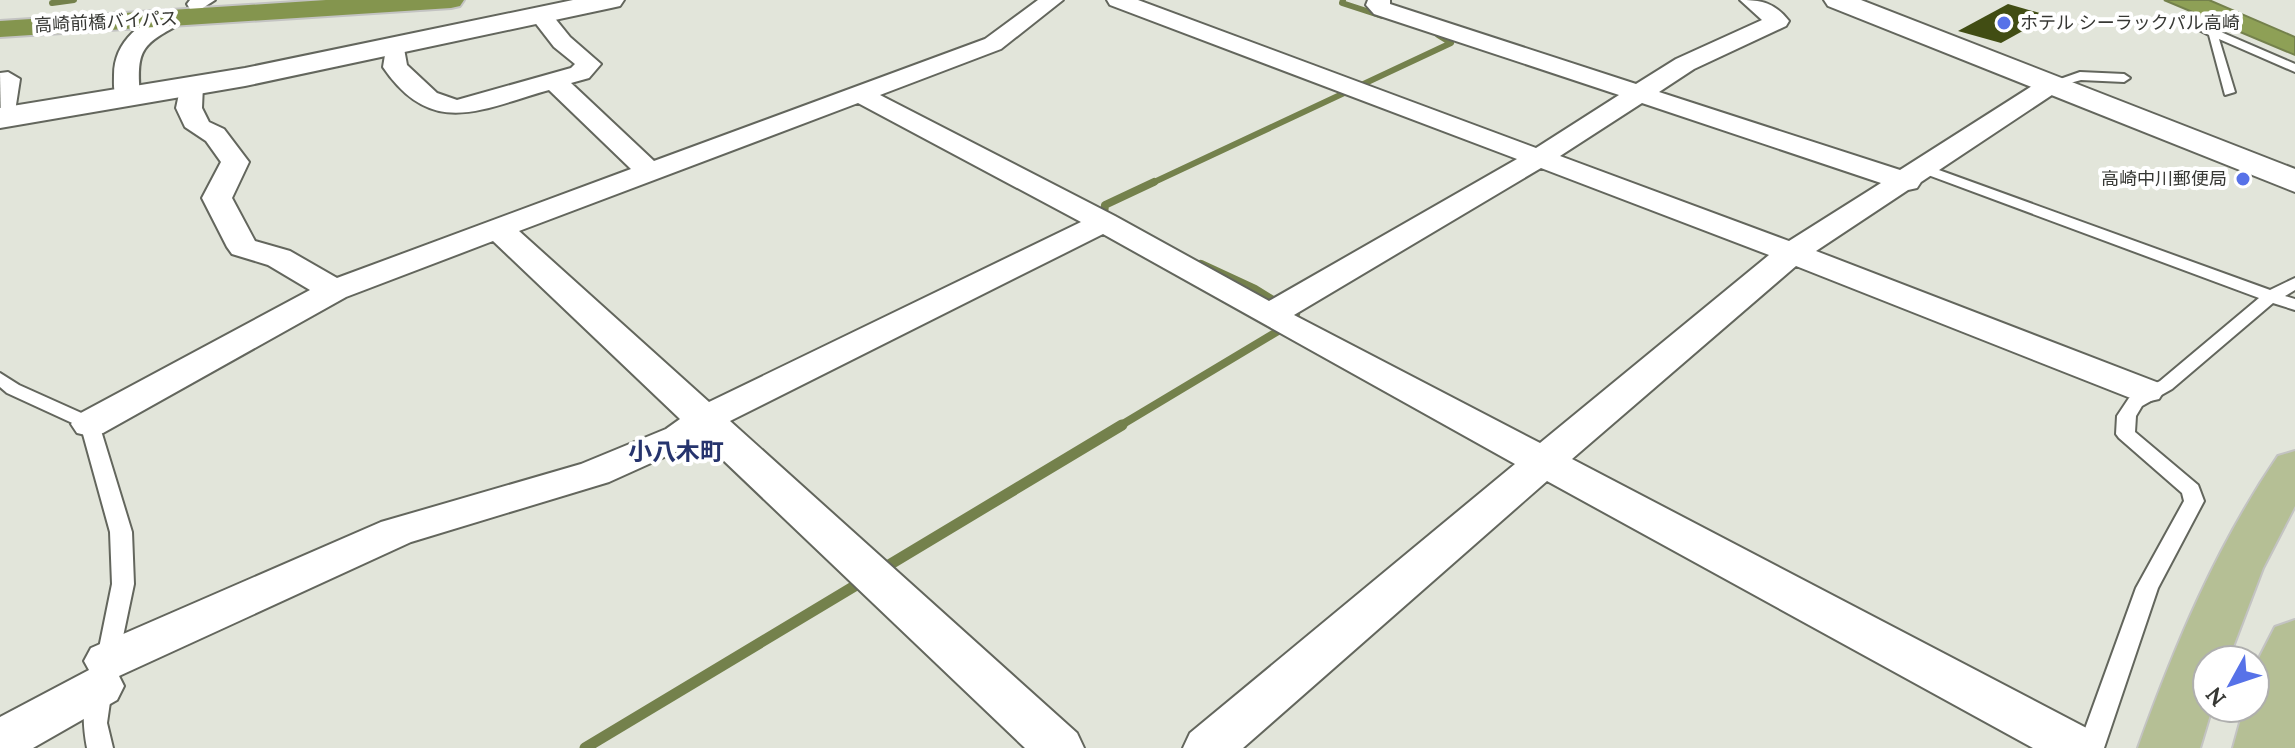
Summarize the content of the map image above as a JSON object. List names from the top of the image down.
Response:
{
  "streets": {
    "highway": ["高崎前橋バイパス"]
  },
  "districts": ["小八木町"],
  "places": ["ホテル シーラックパル高崎", "高崎中川郵便局"],
  "north": "bottom left"
}
